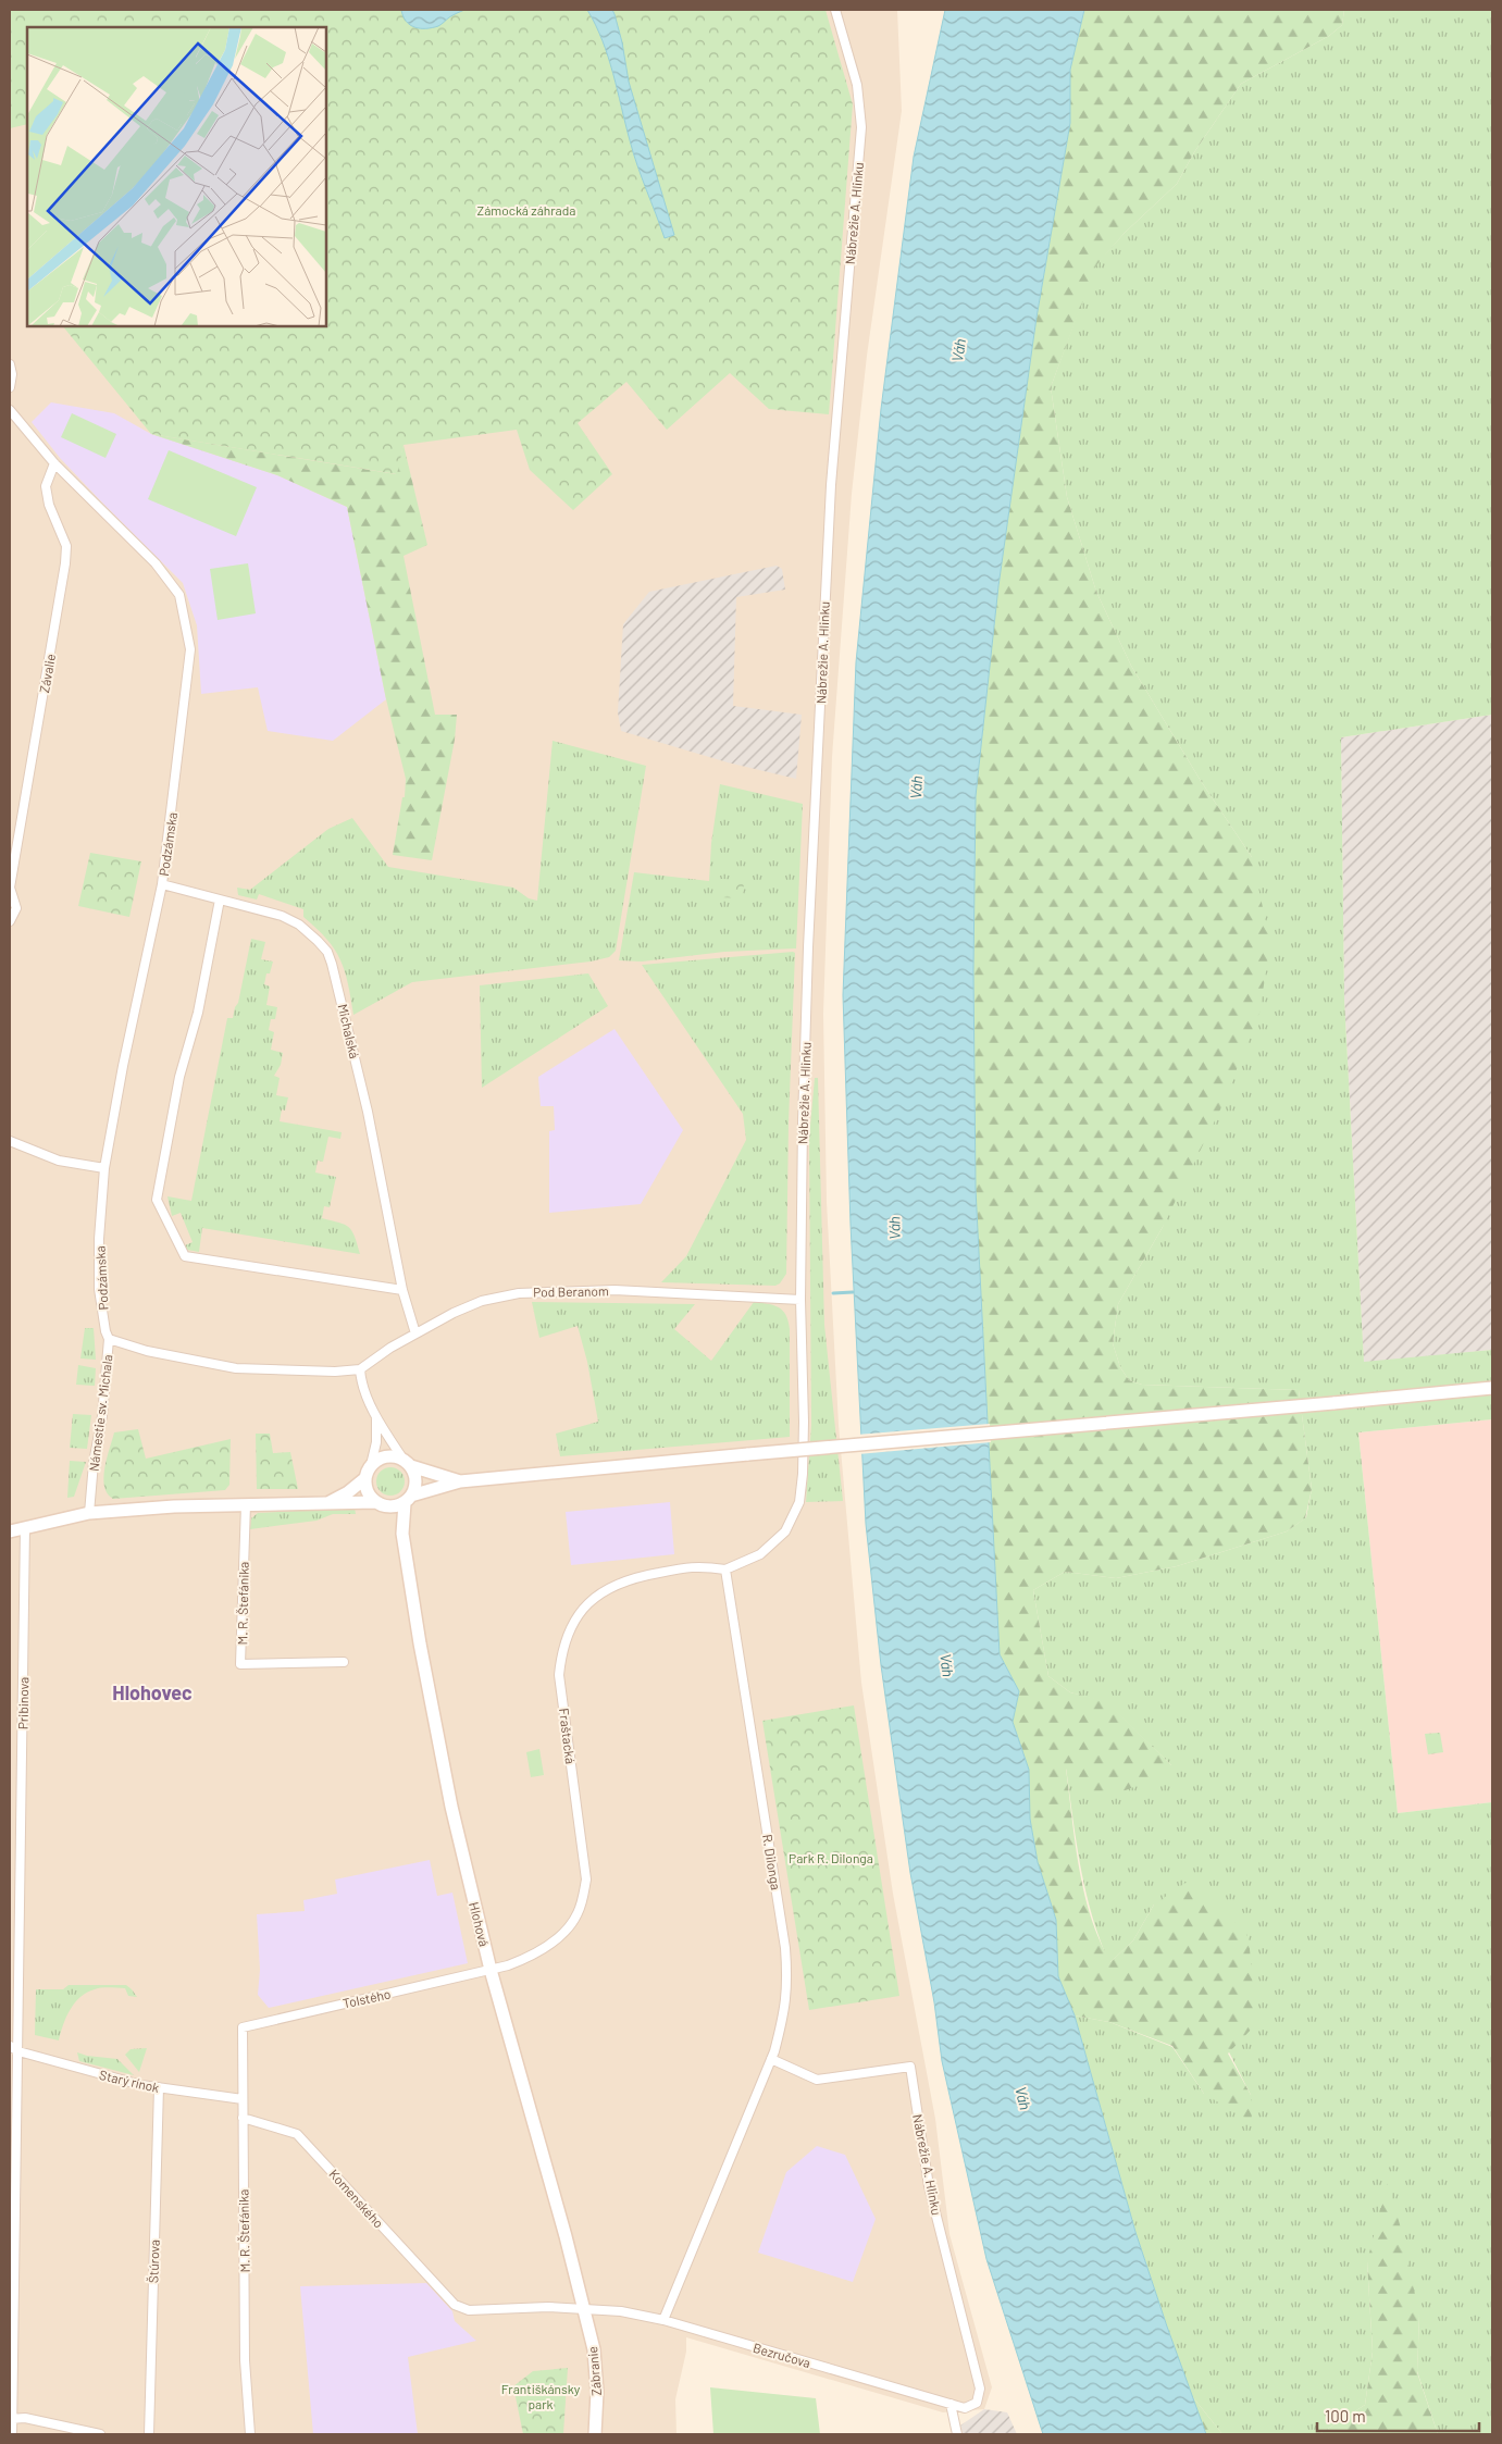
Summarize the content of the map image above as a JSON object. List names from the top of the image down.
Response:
{
  "streets": {
    "main road": ["Hlohová", "Zábranie"],
    "street": [
      "Nábrežie A. Hlinku",
      "Závalie",
      "Podzámska",
      "Michalská",
      "Pod Beranom",
      "Námestie sv. Michala",
      "M. R. Štefánika",
      "Pribinova",
      "Fraštacká",
      "R. Dilonga",
      "Tolstého",
      "Starý rínok",
      "Komenského",
      "Štúrova",
      "Bezručova"
    ]
  },
  "crossings": [
    ["Nábrežie A. Hlinku", "Pod Beranom"],
    ["Nábrežie A. Hlinku", "Fraštacká"],
    ["Nábrežie A. Hlinku", "R. Dilonga"],
    ["Nábrežie A. Hlinku", "Bezručova"],
    ["Závalie", "Podzámska"],
    ["Podzámska", "Michalská"],
    ["Podzámska", "Námestie sv. Michala"],
    ["Michalská", "Pod Beranom"],
    ["Pod Beranom", "Námestie sv. Michala"],
    ["M. R. Štefánika", "Tolstého"],
    ["M. R. Štefánika", "Starý rínok"],
    ["M. R. Štefánika", "Komenského"],
    ["Pribinova", "Starý rínok"],
    ["Fraštacká", "R. Dilonga"],
    ["Fraštacká", "Hlohová"],
    ["Fraštacká", "Tolstého"],
    ["R. Dilonga", "Bezručova"],
    ["Hlohová", "Tolstého"],
    ["Hlohová", "Bezručova"],
    ["Hlohová", "Zábranie"],
    ["Starý rínok", "Štúrova"],
    ["Komenského", "Bezručova"],
    ["Bezručova", "Zábranie"]
  ],
  "districts": ["Hlohovec"],
  "water": ["Váh"],
  "parks": ["Zámocká záhrada", "Park R. Dilonga", "Františkánsky park"],
  "scale_bar": "100 m"
}
